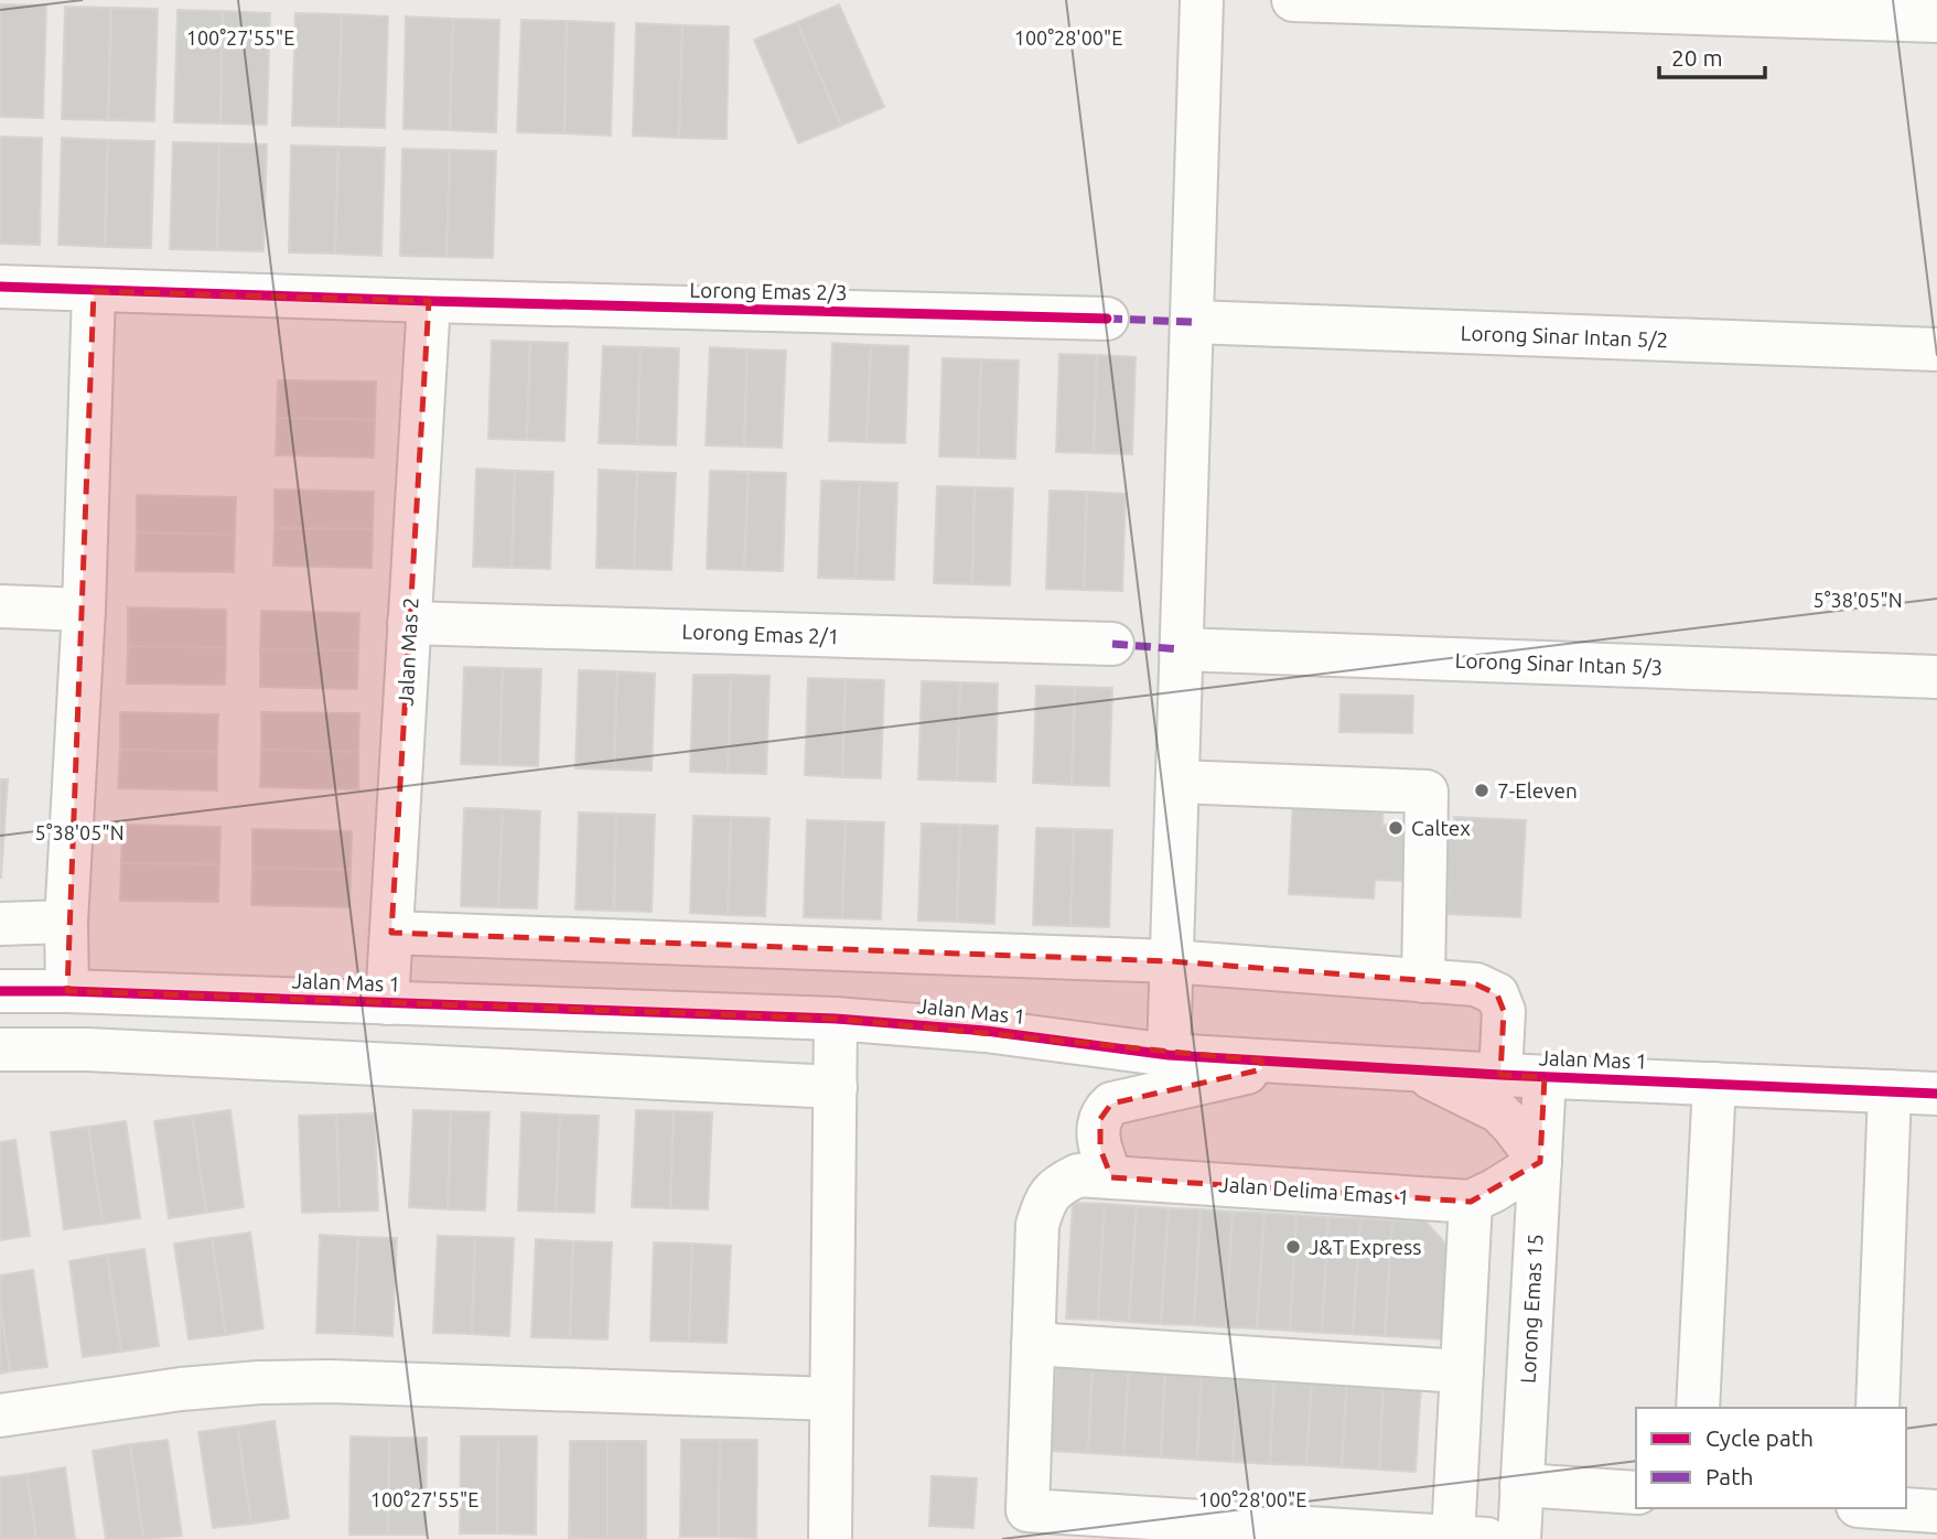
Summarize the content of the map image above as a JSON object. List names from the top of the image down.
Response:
{
  "streets": {
    "street": [
      "Lorong Emas 2/3",
      "Lorong Sinar Intan 5/2",
      "Lorong Emas 2/1",
      "Jalan Mas 2",
      "Lorong Sinar Intan 5/3",
      "Jalan Mas 1",
      "Jalan Delima Emas 1",
      "Lorong Emas 15"
    ]
  },
  "crossings": [
    ["Lorong Emas 2/3", "Jalan Mas 2"],
    ["Lorong Emas 2/1", "Jalan Mas 2"],
    ["Jalan Mas 2", "Jalan Mas 1"],
    ["Jalan Mas 1", "Lorong Emas 15"]
  ],
  "places": ["7-Eleven", "Caltex", "J&T Express"],
  "legend": ["Cycle path", "Path"],
  "scale_bar": "20 m",
  "coordinates": ["100°27'55\"E", "100°28'00\"E", "5°38'05\"N"]
}
